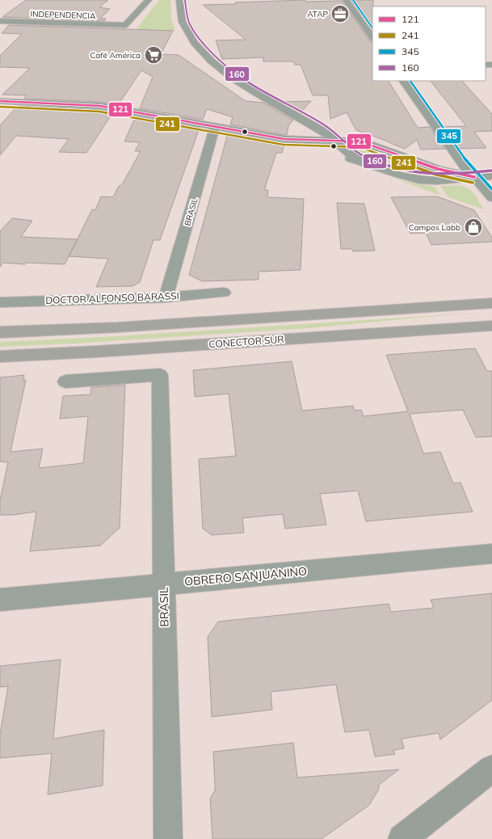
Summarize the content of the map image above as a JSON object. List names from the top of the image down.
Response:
{
  "streets": {
    "main road": ["CONECTOR SUR"],
    "street": [
      "INDEPENDENCIA",
      "BRASIL",
      "DOCTOR ALFONSO BARASSI",
      "OBRERO SANJUANINO"
    ]
  },
  "crossings": [
    ["BRASIL", "DOCTOR ALFONSO BARASSI"],
    ["BRASIL", "OBRERO SANJUANINO"]
  ],
  "places": {
    "office": ["ATAP"],
    "supermarket": ["Café América"],
    "shop": ["Campos Labb"]
  },
  "lines": [
    "transit line 345",
    "transit line 160",
    "transit line 121",
    "transit line 241"
  ],
  "legend": [
    "121",
    "241",
    "345",
    "160"
  ]
}
